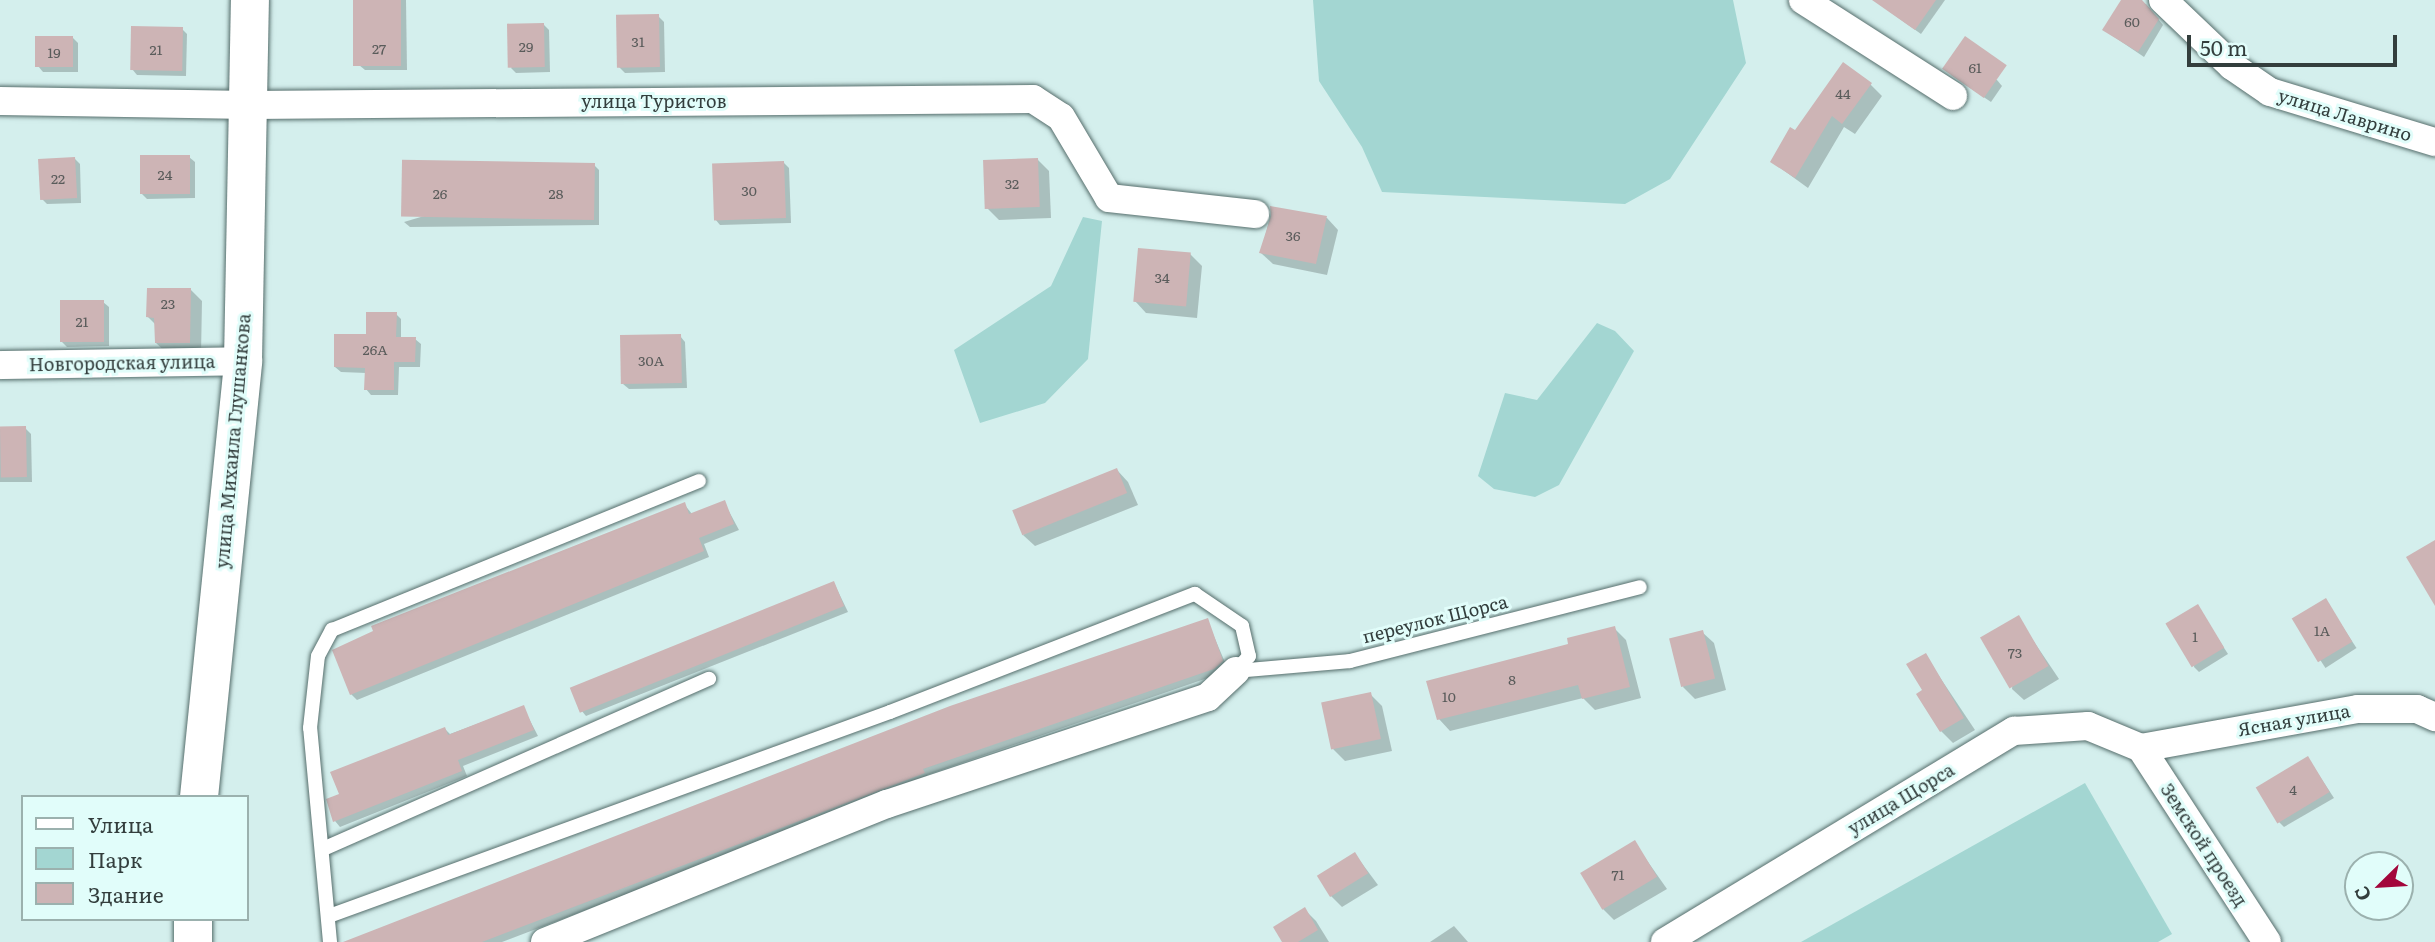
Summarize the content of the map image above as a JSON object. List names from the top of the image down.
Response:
{
  "streets": {
    "street": [
      "улица Туристов",
      "улица Лаврино",
      "Новгородская улица",
      "улица Михаила Глушанкова",
      "Ясная улица",
      "улица Щорса",
      "Земской проезд"
    ],
    "lane": ["переулок Щорса"]
  },
  "crossings": [
    ["улица Туристов", "улица Михаила Глушанкова"],
    ["Новгородская улица", "улица Михаила Глушанкова"],
    ["Ясная улица", "улица Щорса"],
    ["Ясная улица", "Земской проезд"],
    ["улица Щорса", "Земской проезд"]
  ],
  "house_numbers": [
    "60",
    "31",
    "29",
    "27",
    "21",
    "19",
    "61",
    "44",
    "24",
    "22",
    "32",
    "30",
    "26",
    "28",
    "36",
    "34",
    "23",
    "21",
    "26А",
    "30А",
    "1А",
    "1",
    "73",
    "8",
    "10",
    "4",
    "71"
  ],
  "legend": ["Улица", "Парк", "Здание"],
  "scale_bar": "50 m",
  "north": "bottom left"
}
